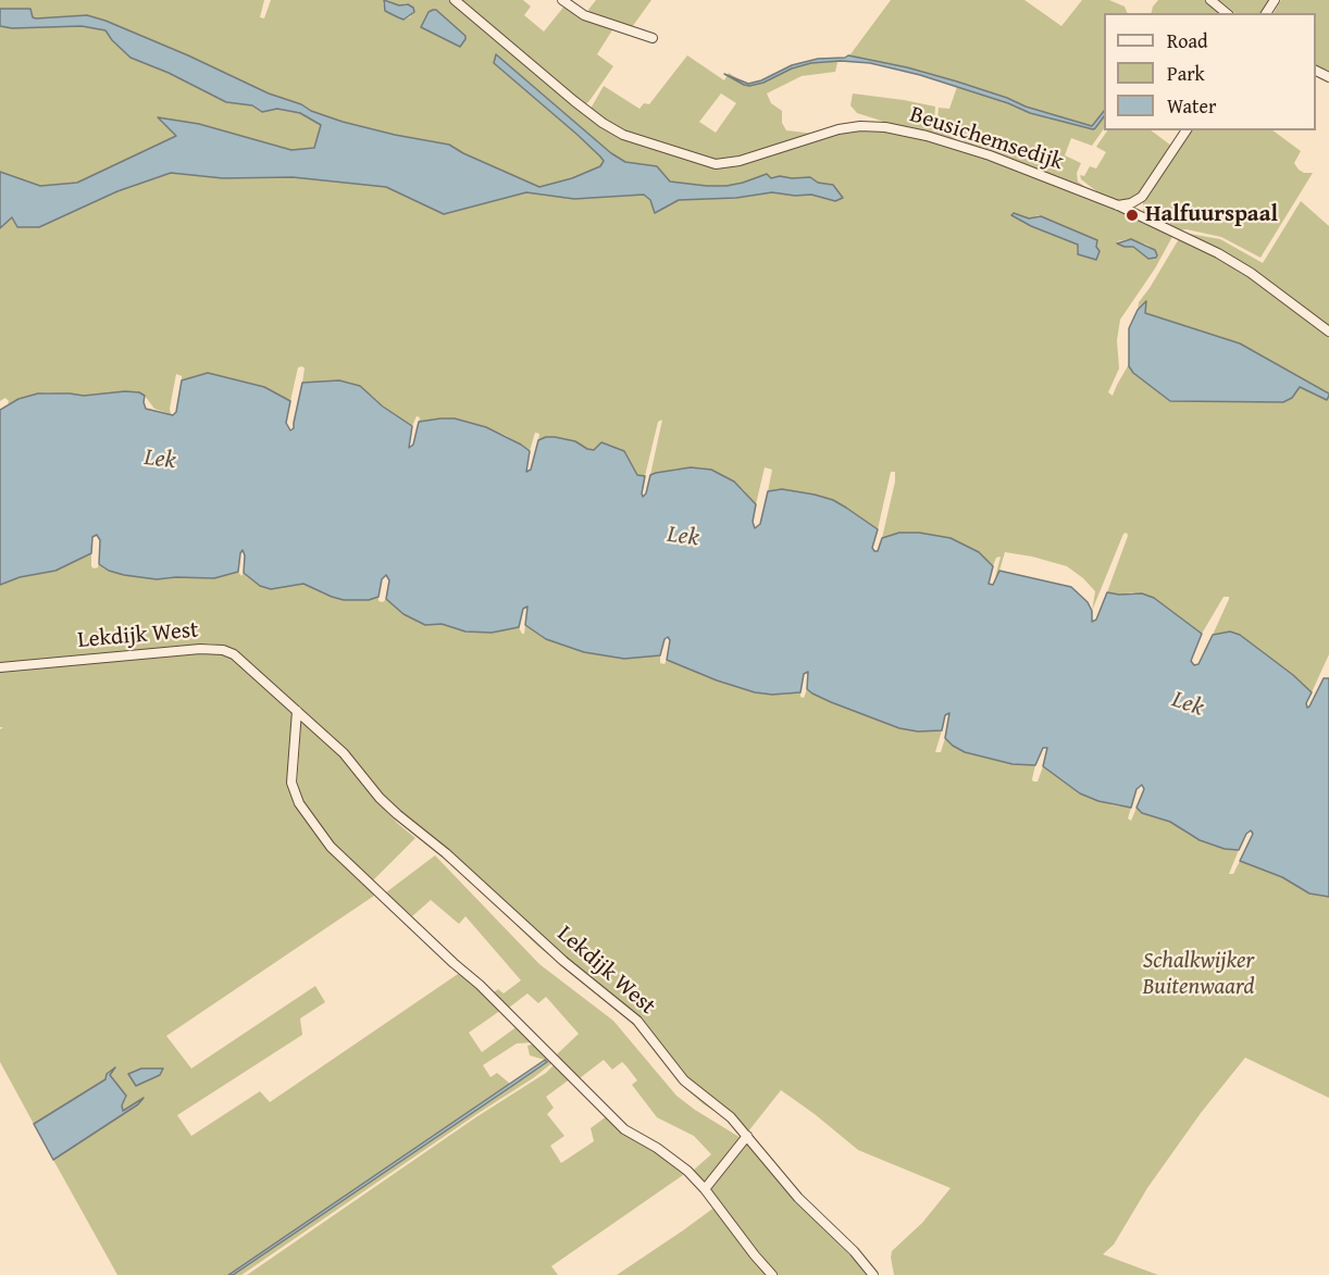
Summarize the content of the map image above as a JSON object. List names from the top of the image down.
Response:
{
  "streets": {
    "street": ["Beusichemsedijk", "Lekdijk West"]
  },
  "water": ["Lek"],
  "parks": ["Schalkwijker Buitenwaard"],
  "places": ["Halfuurspaal"],
  "legend": ["Road", "Park", "Water"]
}
